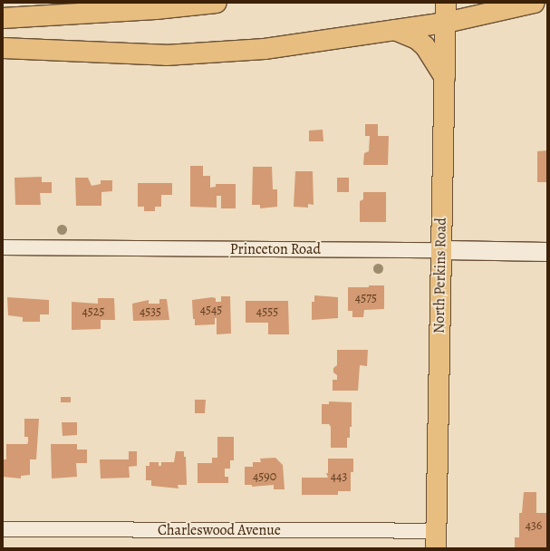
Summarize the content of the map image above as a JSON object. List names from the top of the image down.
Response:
{
  "streets": {
    "main road": ["North Perkins Road"],
    "street": ["Princeton Road", "Charleswood Avenue"]
  },
  "crossings": [
    ["Princeton Road", "North Perkins Road"],
    ["North Perkins Road", "Charleswood Avenue"]
  ],
  "house_numbers": [
    "4575",
    "4545",
    "4525",
    "4535",
    "4555",
    "4590",
    "443",
    "436"
  ]
}
